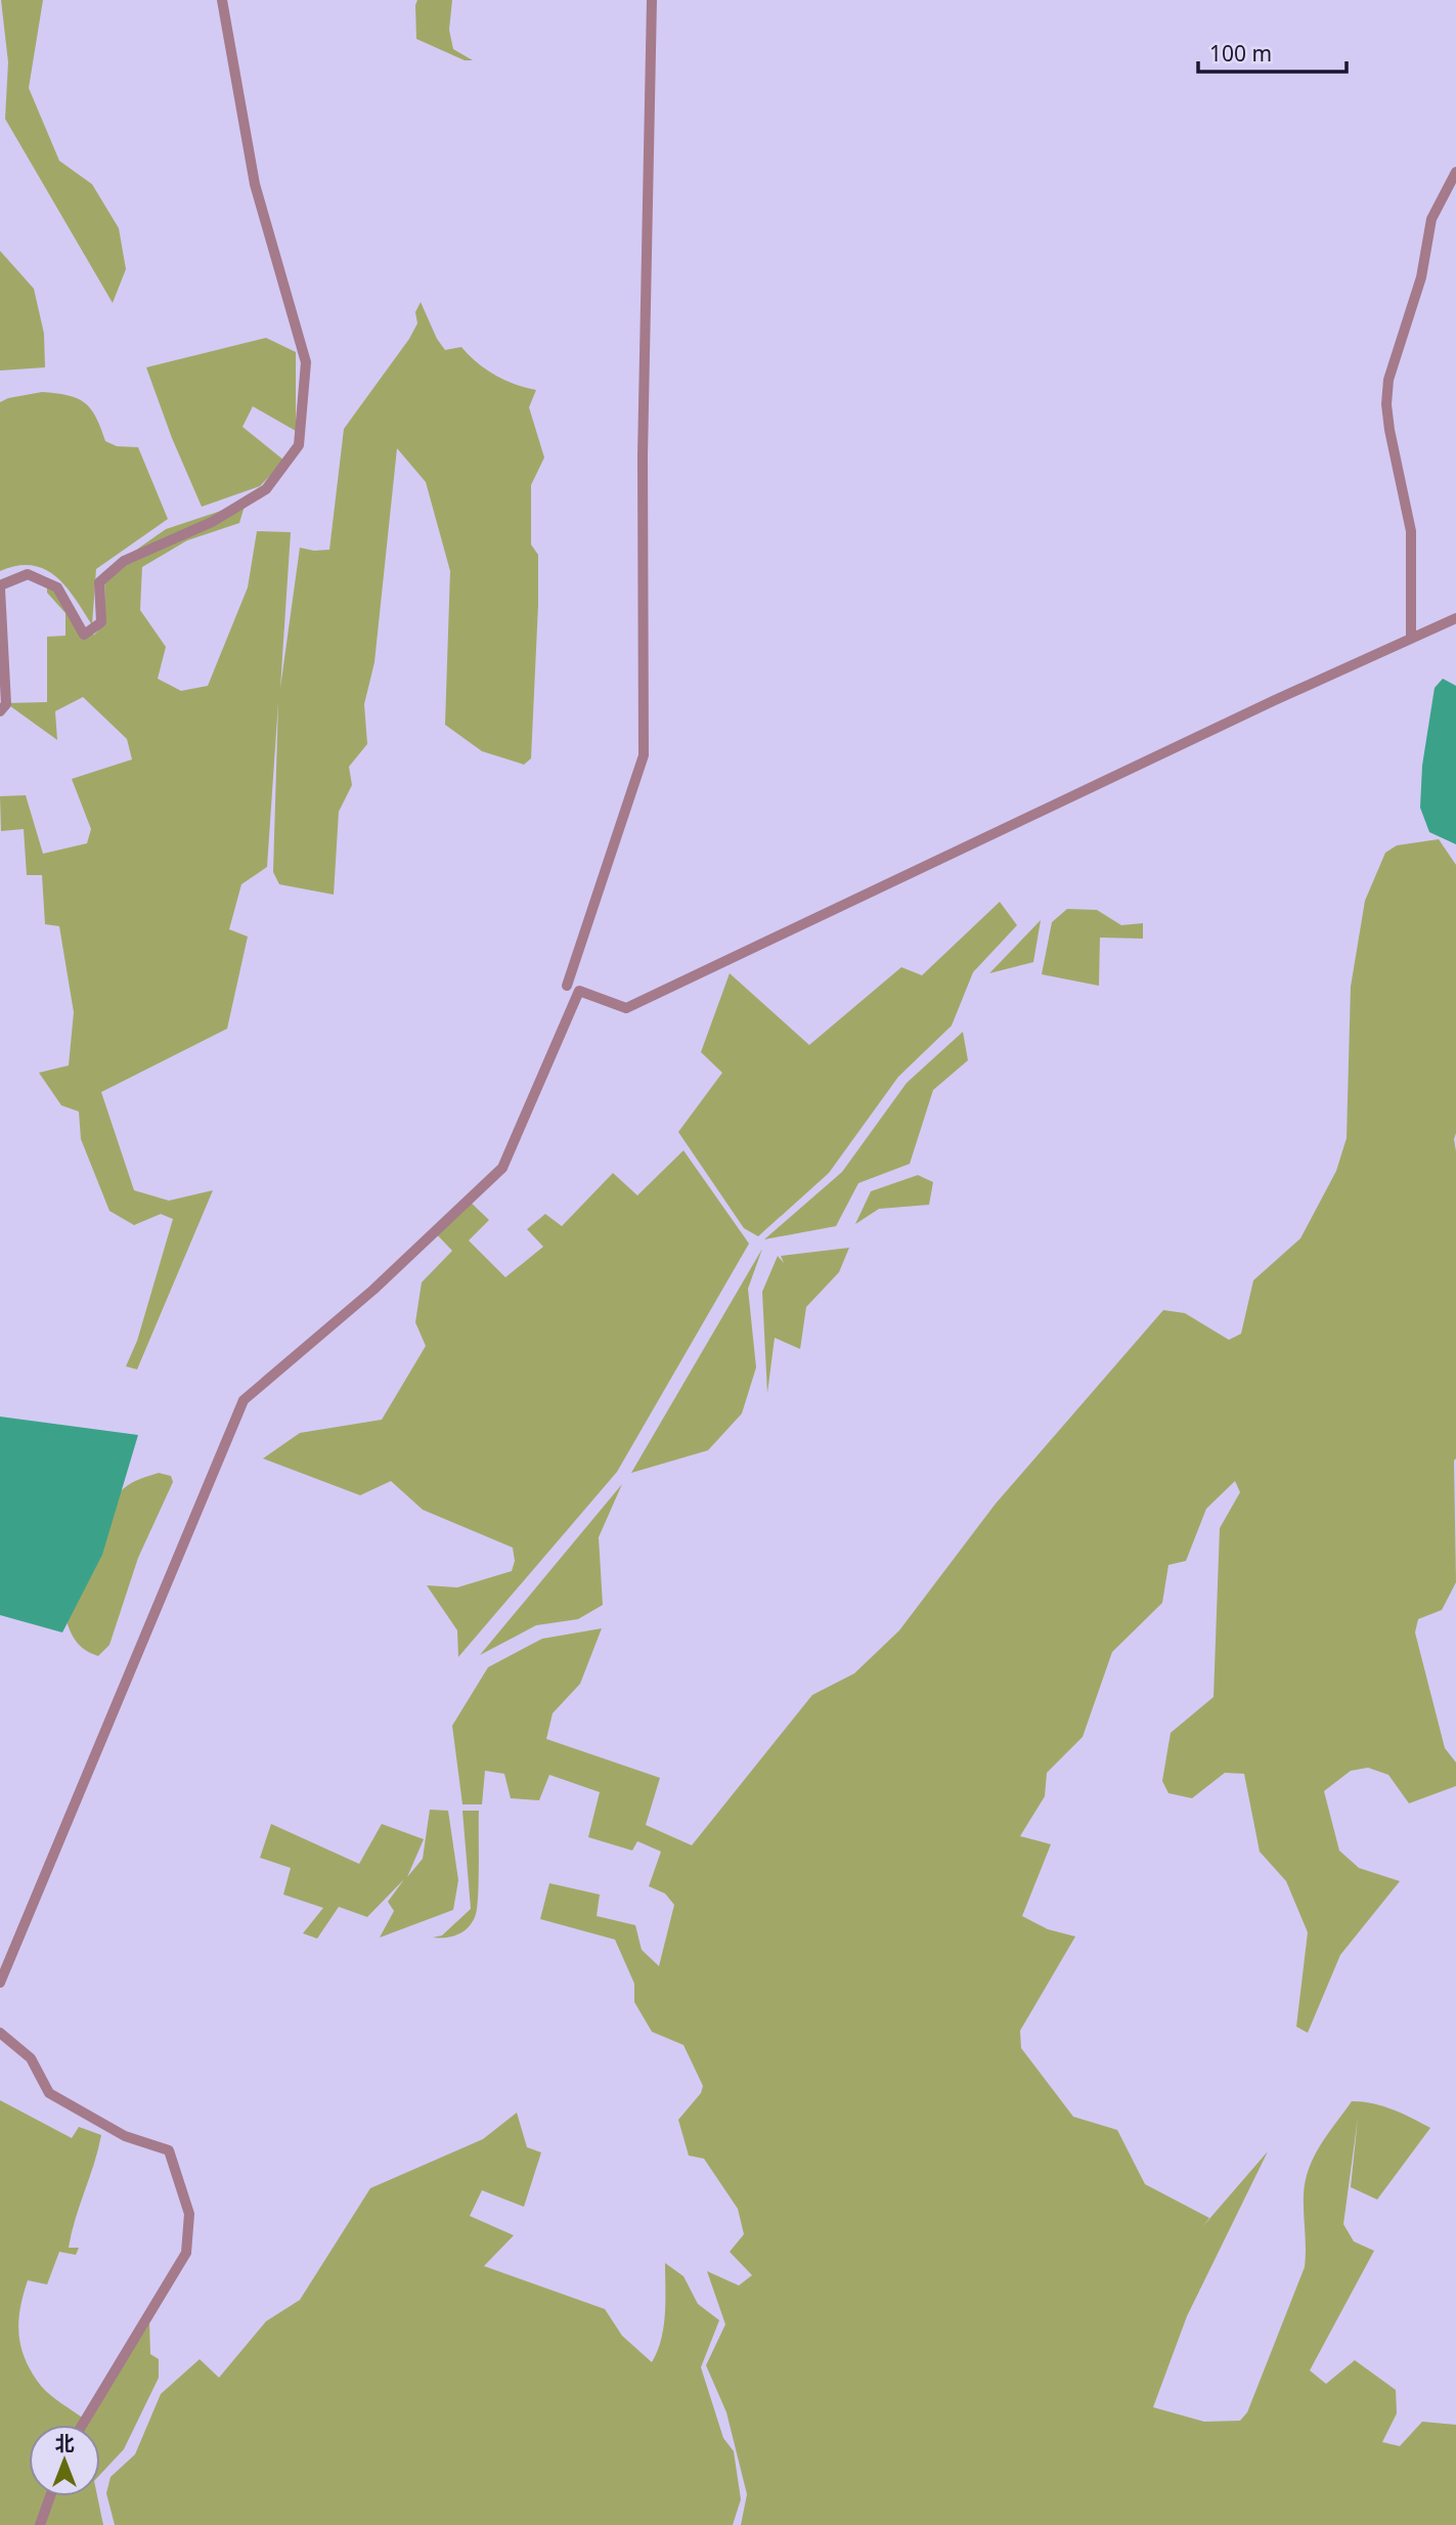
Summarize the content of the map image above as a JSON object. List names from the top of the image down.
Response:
{
  "scale_bar": "100 m",
  "north": "top"
}
